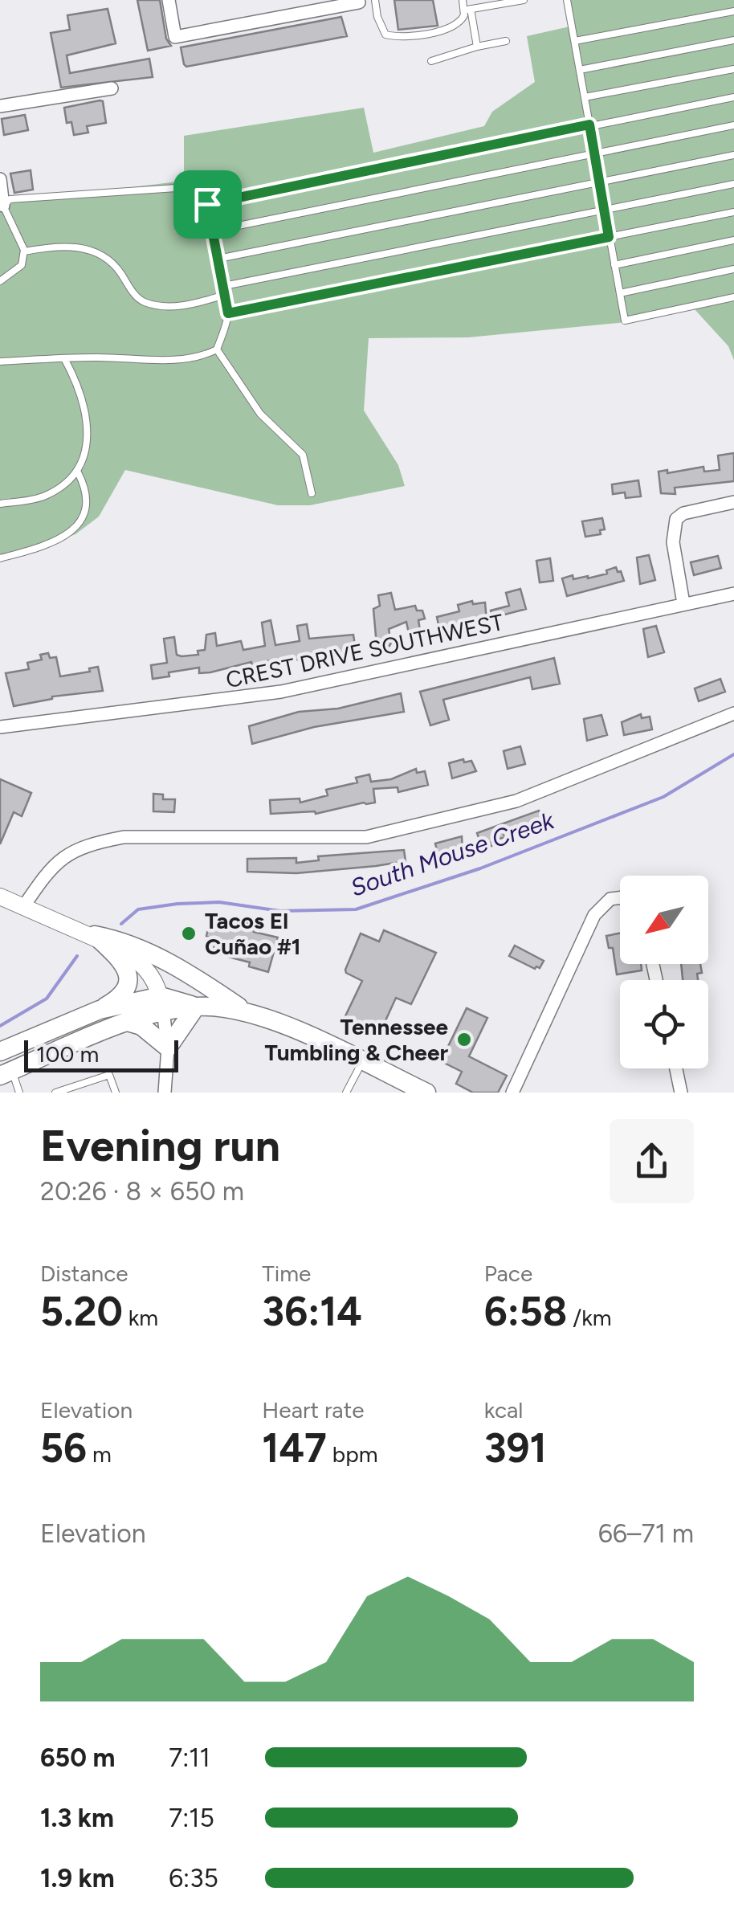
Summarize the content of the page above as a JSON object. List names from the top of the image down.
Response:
{
  "streets": {
    "street": ["CREST DRIVE SOUTHWEST"]
  },
  "water": ["South Mouse Creek"],
  "places": ["Tacos El Cuñao #1", "Tennessee Tumbling & Cheer"],
  "scale_bar": "100 m",
  "north": "bottom left",
  "page": {
    "scale": "100 m",
    "heading": ["Evening run", "20:26 · 8 × 650 m"],
    "stats": [
      ["Distance", "5.20 km"],
      ["Time", "36:14"],
      ["Pace", "6:58 /km"],
      ["Elevation", "56 m"],
      ["Heart rate", "147 bpm"],
      ["kcal", "391"]
    ],
    "chart": ["Elevation", "66–71 m"],
    "list": [
      {
        "name": "650 m",
        "note": "7:11"
      },
      {
        "name": "1.3 km",
        "note": "7:15"
      },
      {
        "name": "1.9 km",
        "note": "6:35"
      }
    ]
  }
}
